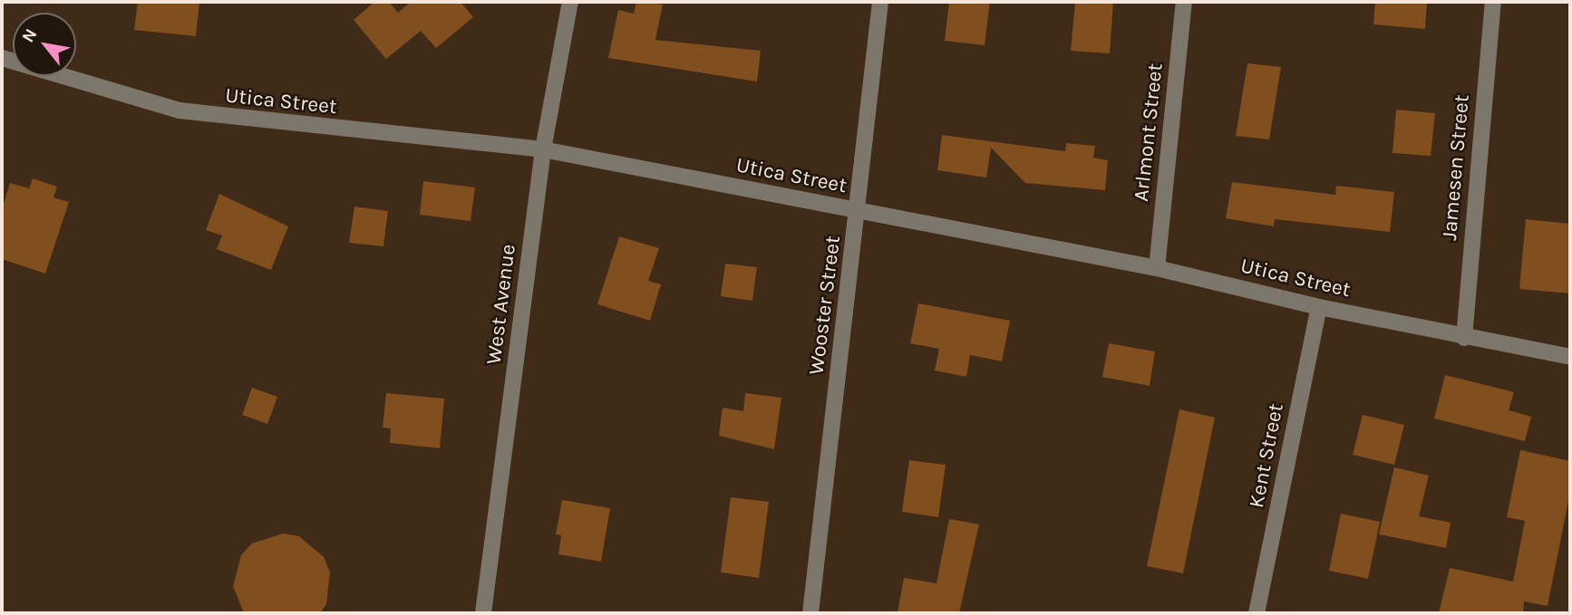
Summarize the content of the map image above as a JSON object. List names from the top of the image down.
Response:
{
  "streets": {
    "street": [
      "Utica Street",
      "Arlmont Street",
      "Jamesen Street",
      "West Avenue",
      "Wooster Street",
      "Kent Street"
    ]
  },
  "crossings": [
    ["Utica Street", "Arlmont Street"],
    ["Utica Street", "Jamesen Street"],
    ["Utica Street", "West Avenue"],
    ["Utica Street", "Wooster Street"],
    ["Utica Street", "Kent Street"]
  ],
  "north": "top left"
}
